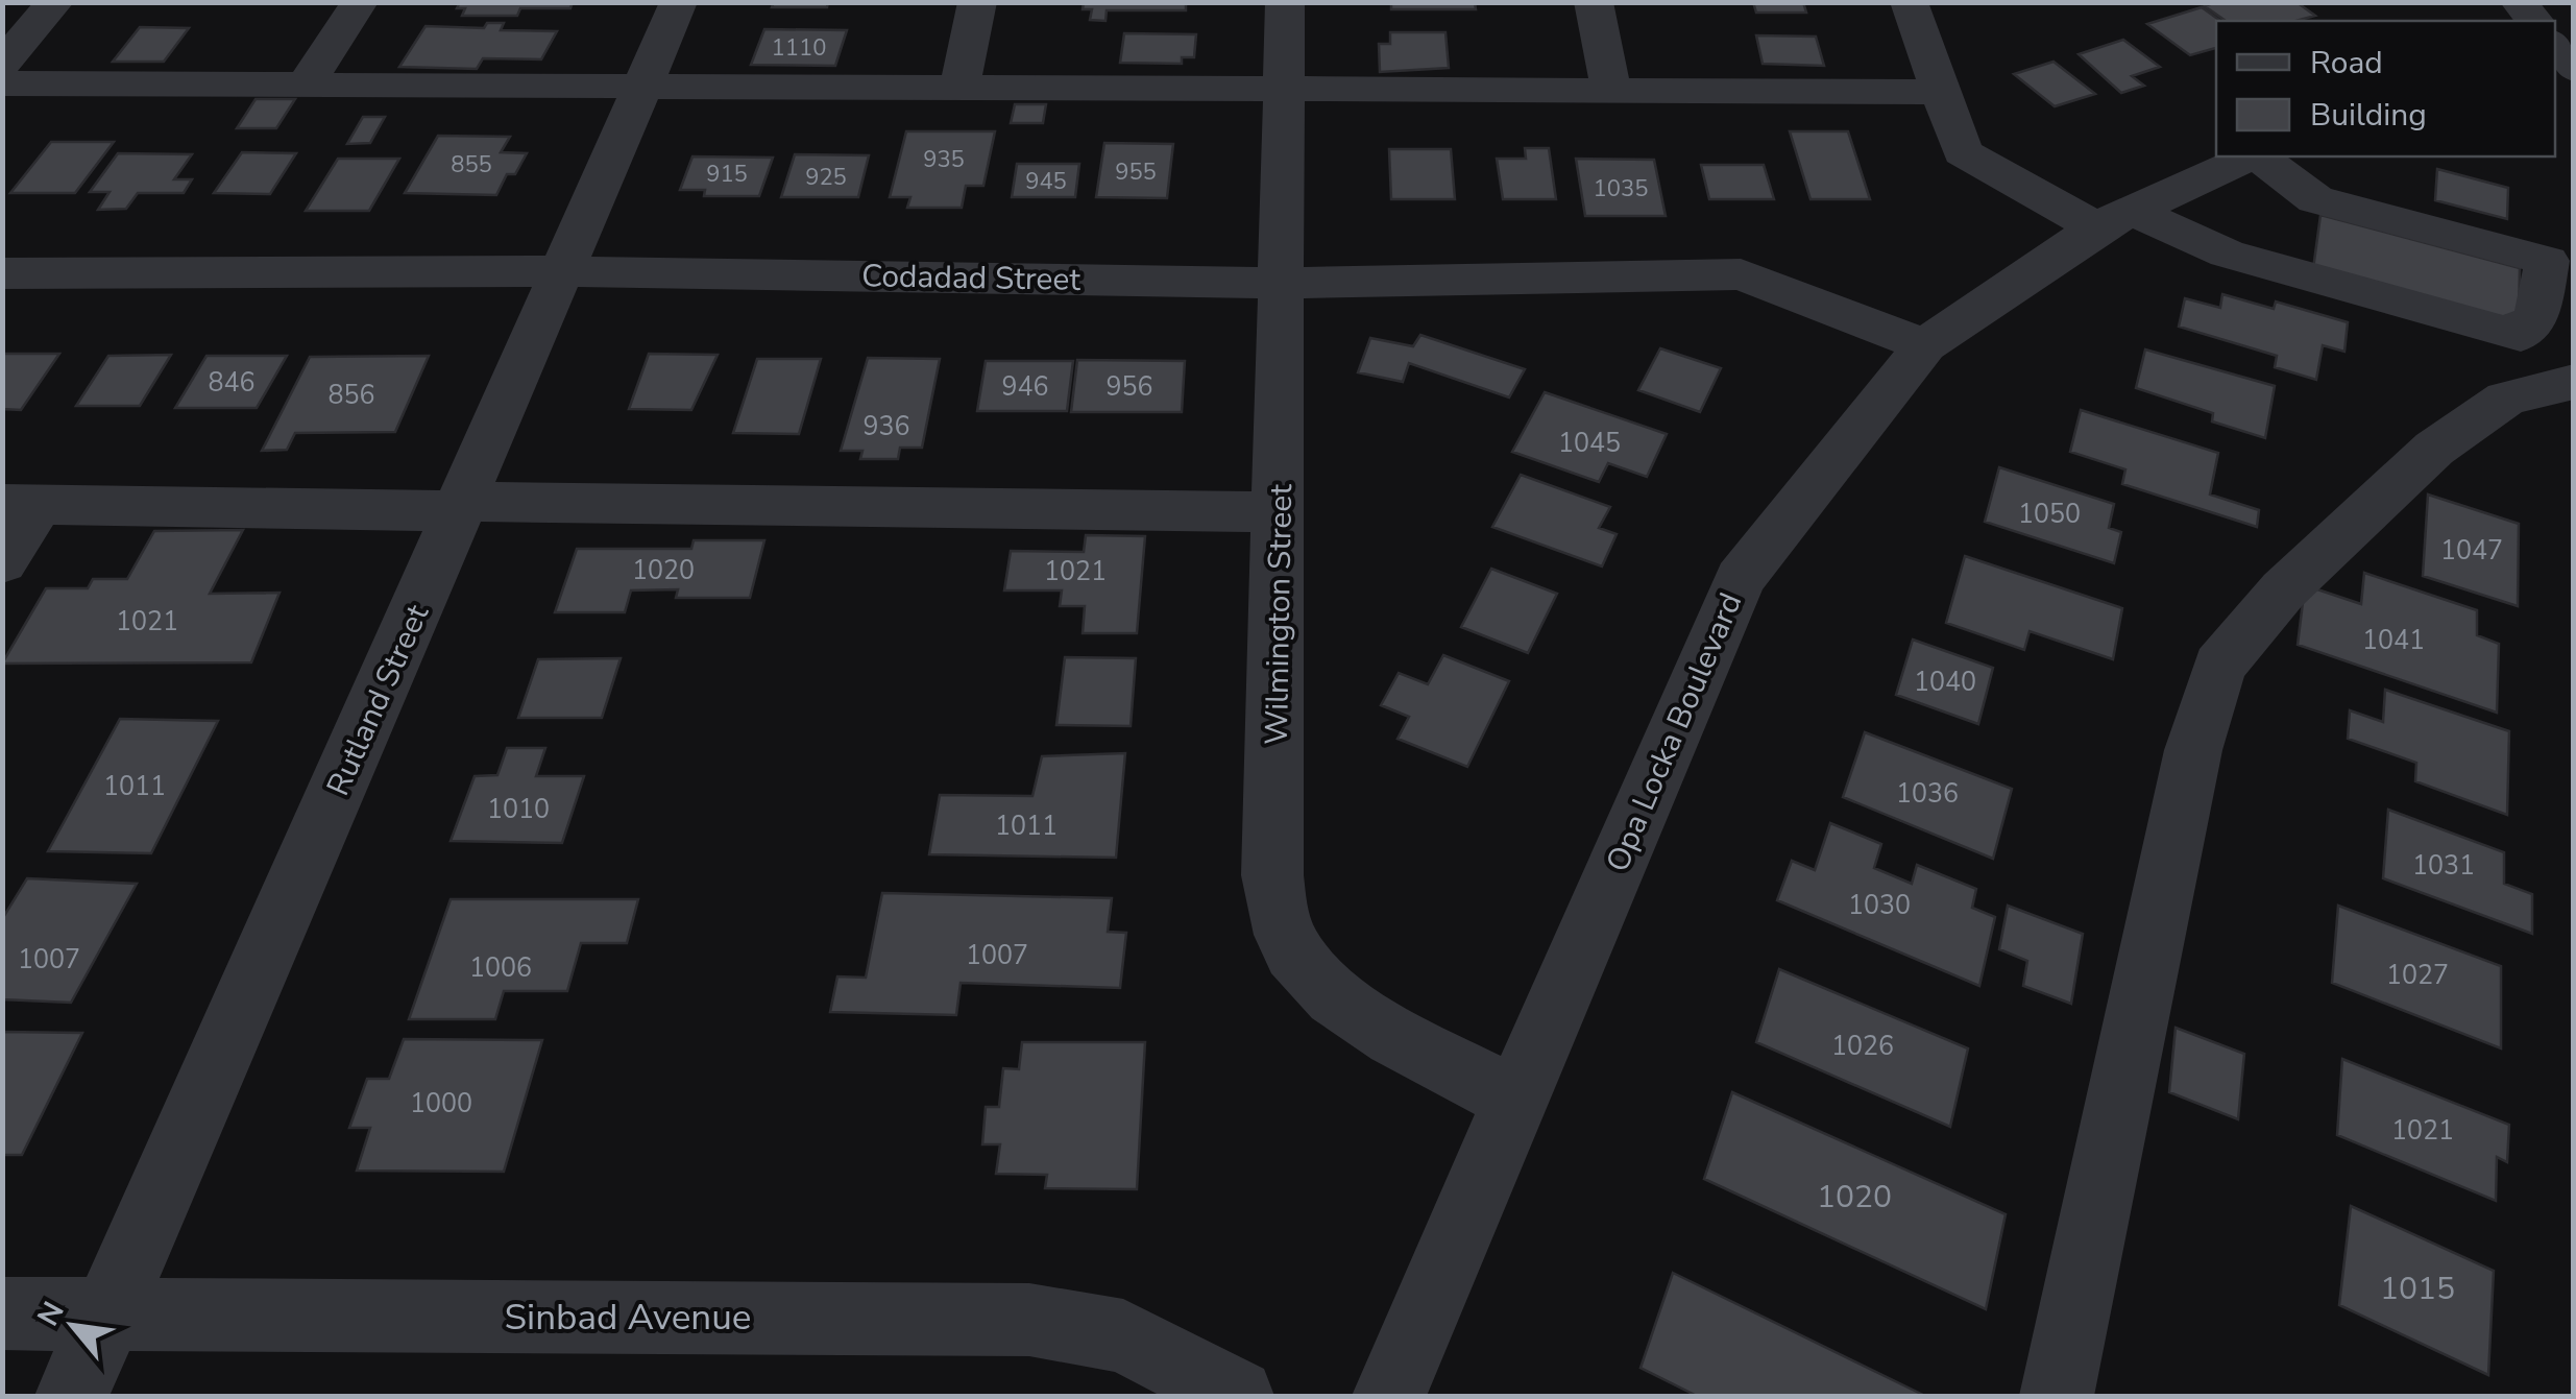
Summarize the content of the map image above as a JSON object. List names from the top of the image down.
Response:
{
  "streets": {
    "street": [
      "Codadad Street",
      "Wilmington Street",
      "Rutland Street",
      "Opa Locka Boulevard",
      "Sinbad Avenue"
    ]
  },
  "crossings": [
    ["Codadad Street", "Wilmington Street"],
    ["Codadad Street", "Rutland Street"],
    ["Codadad Street", "Opa Locka Boulevard"],
    ["Wilmington Street", "Opa Locka Boulevard"],
    ["Rutland Street", "Sinbad Avenue"]
  ],
  "house_numbers": [
    "1110",
    "935",
    "855",
    "955",
    "915",
    "925",
    "945",
    "1035",
    "846",
    "946",
    "956",
    "856",
    "936",
    "1045",
    "1050",
    "1047",
    "1020",
    "1021",
    "1021",
    "1041",
    "1040",
    "1011",
    "1036",
    "1010",
    "1011",
    "1031",
    "1030",
    "1007",
    "1007",
    "1006",
    "1027",
    "1026",
    "1000",
    "1021",
    "1020",
    "1015"
  ],
  "legend": ["Road", "Building"],
  "north": "top left"
}
